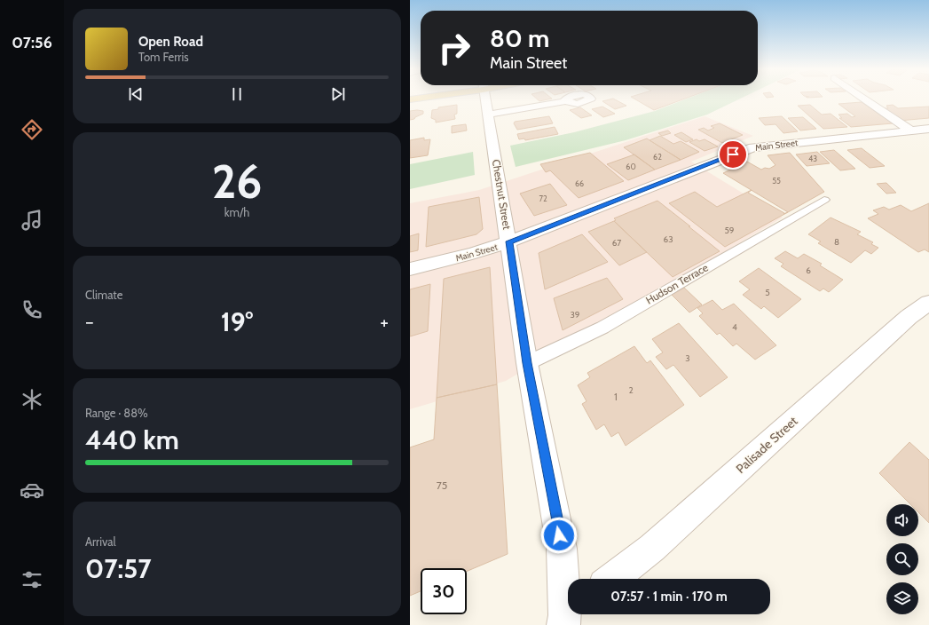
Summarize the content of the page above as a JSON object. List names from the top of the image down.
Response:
{
  "streets": {
    "street": ["Main Street", "Chestnut Street", "Palisade Street"],
    "lane": ["Hudson Terrace"]
  },
  "crossings": [
    ["Main Street", "Chestnut Street"],
    ["Chestnut Street", "Hudson Terrace"]
  ],
  "house_numbers": [
    "62",
    "43",
    "60",
    "55",
    "66",
    "72",
    "59",
    "63",
    "8",
    "67",
    "6",
    "5",
    "39",
    "4",
    "3",
    "2",
    "1",
    "75"
  ],
  "page": {
    "tabs": "07:56",
    "turn": ["80 m", "Main Street"],
    "song": ["Open Road", "Tom Ferris"],
    "tile": [
      ["26", "km/h"],
      "Climate",
      ["Range · 88%", "440 km"],
      ["Arrival", "07:57"]
    ],
    "heat": ["−", "19°", "+"],
    "limit": "30",
    "trip": "07:57 · 1 min · 170 m"
  }
}
